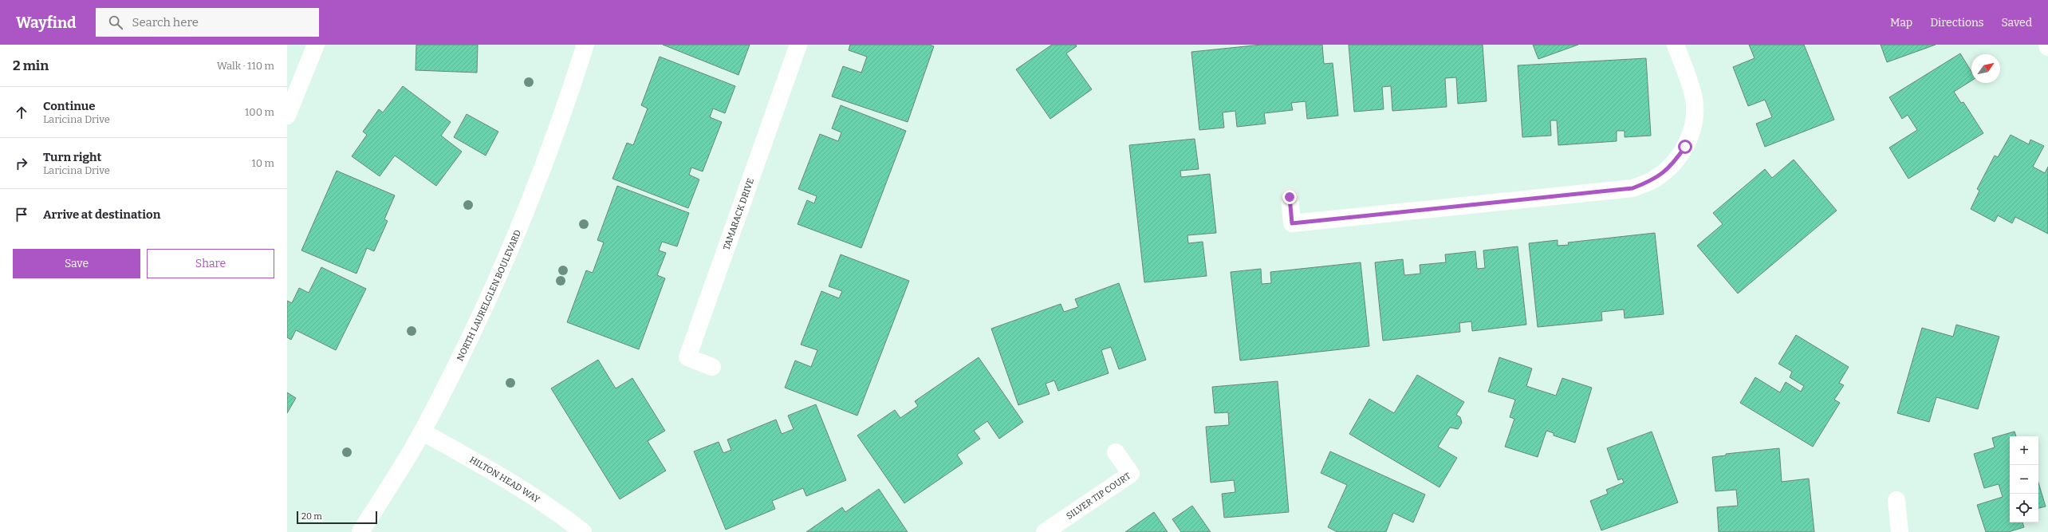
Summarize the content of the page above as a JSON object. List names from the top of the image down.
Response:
{
  "streets": {
    "street": [
      "TAMARACK DRIVE",
      "NORTH LAURELGLEN BOULEVARD",
      "HILTON HEAD WAY",
      "SILVER TIP COURT"
    ]
  },
  "crossings": [
    ["NORTH LAURELGLEN BOULEVARD", "HILTON HEAD WAY"]
  ],
  "scale_bar": "20 m",
  "north": "top right",
  "page": {
    "header": "Wayfind",
    "search": "Search here",
    "nav": ["Map", "Directions", "Saved"],
    "heading": ["2 min", "Walk · 110 m"],
    "list": [
      ["Continue", "Laricina Drive", "100 m"],
      ["Turn right", "Laricina Drive", "10 m"],
      "Arrive at destination"
    ],
    "buttons": ["Save", "Share"],
    "map_buttons": ["+", "−"],
    "scale": "20 m"
  }
}
